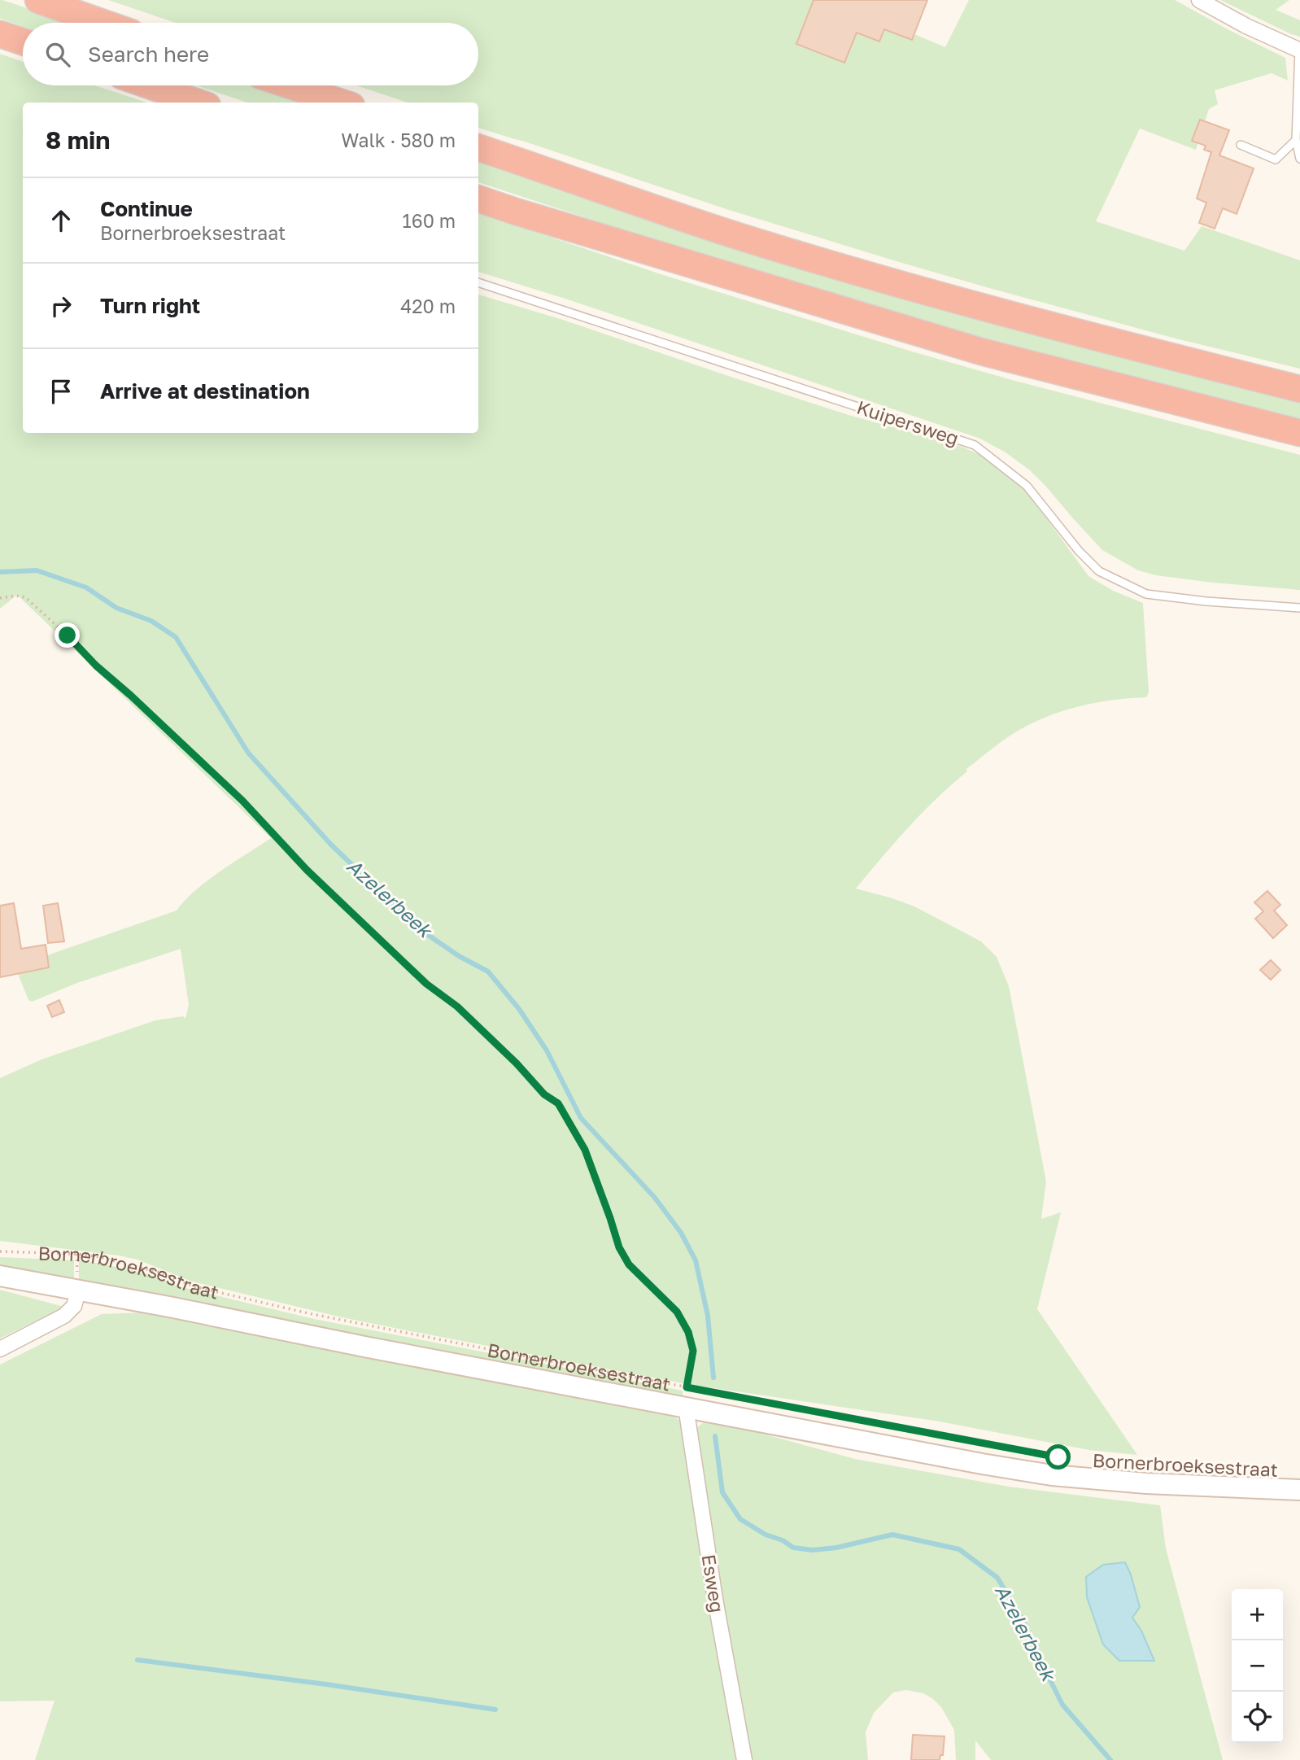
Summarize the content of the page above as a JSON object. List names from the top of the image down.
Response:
{
  "streets": {
    "main road": ["Bornerbroeksestraat"],
    "street": ["Esweg"],
    "lane": ["Kuipersweg"]
  },
  "crossings": [
    ["Bornerbroeksestraat", "Esweg"]
  ],
  "water": ["Azelerbeek"],
  "page": {
    "search": "Search here",
    "heading": ["8 min", "Walk · 580 m"],
    "list": [
      ["Continue", "Bornerbroeksestraat", "160 m"],
      ["Turn right", "420 m"],
      "Arrive at destination"
    ],
    "map_buttons": ["+", "−"]
  }
}
